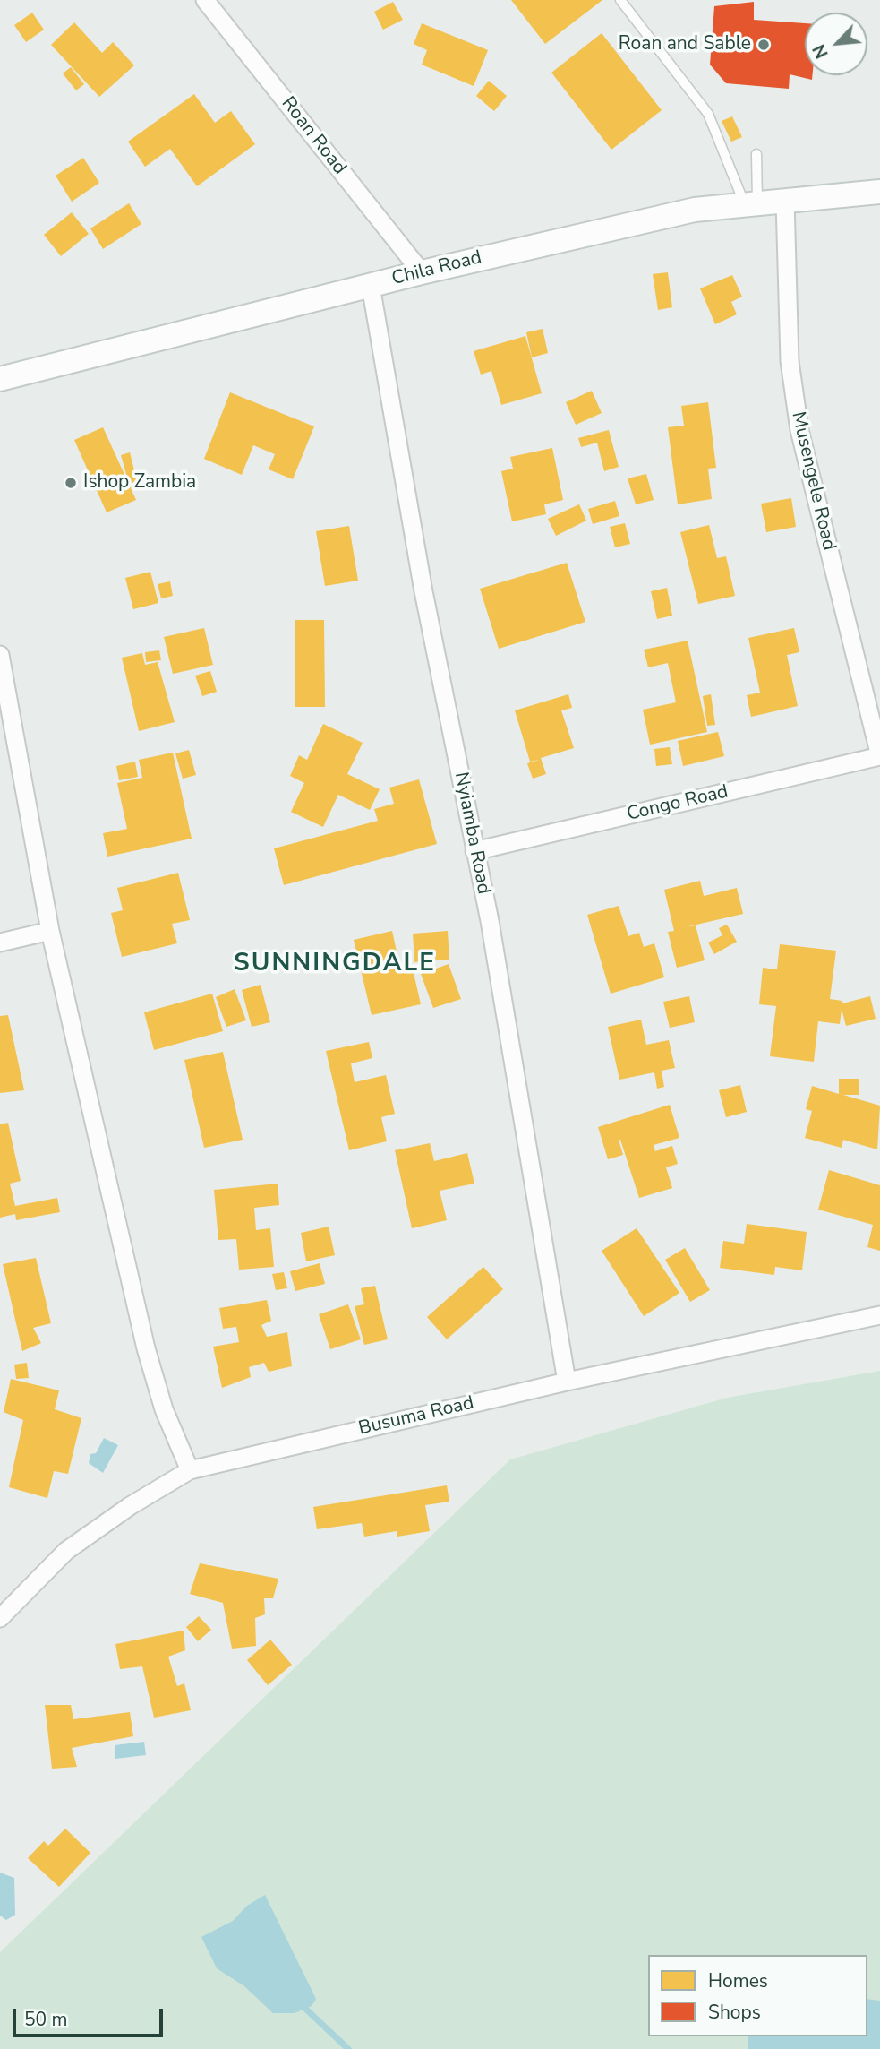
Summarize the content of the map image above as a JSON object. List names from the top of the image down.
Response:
{
  "streets": {
    "street": [
      "Roan Road",
      "Chila Road",
      "Musengele Road",
      "Congo Road",
      "Nyiamba Road",
      "Busuma Road"
    ]
  },
  "crossings": [
    ["Roan Road", "Chila Road"],
    ["Chila Road", "Musengele Road"],
    ["Chila Road", "Nyiamba Road"],
    ["Musengele Road", "Congo Road"],
    ["Congo Road", "Nyiamba Road"],
    ["Nyiamba Road", "Busuma Road"]
  ],
  "districts": ["SUNNINGDALE"],
  "places": ["Roan and Sable", "Ishop Zambia"],
  "legend": ["Homes", "Shops"],
  "scale_bar": "50 m",
  "north": "bottom left"
}
